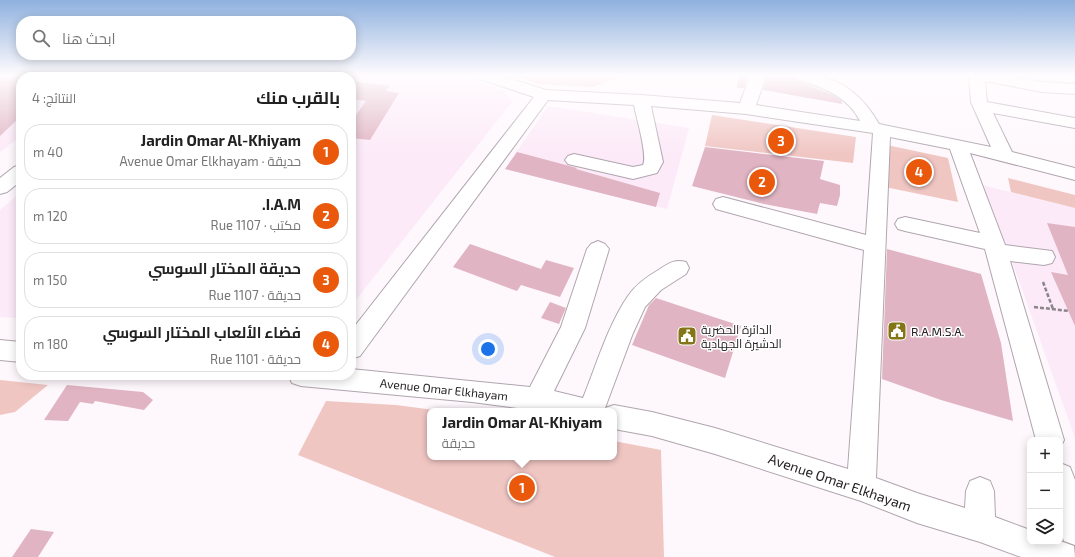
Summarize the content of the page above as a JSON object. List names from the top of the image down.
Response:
{
  "streets": {
    "street": ["Avenue Omar Elkhayam"]
  },
  "places": {
    "public building": ["R.A.M.S.A.", "الدائرة الحضرية الدشيرة الجهادية"]
  },
  "page": {
    "search": "ابحث هنا",
    "heading": ["بالقرب منك", "النتائج: 4"],
    "list": [
      {
        "mark": "1",
        "name": "Jardin Omar Al-Khiyam",
        "note": "حديقة · Avenue Omar Elkhayam",
        "value": "40 m"
      },
      {
        "mark": "2",
        "name": "I.A.M.",
        "note": "مكتب · Rue 1107",
        "value": "120 m"
      },
      {
        "mark": "3",
        "name": "حديقة المختار السوسي",
        "note": "حديقة · Rue 1107",
        "value": "150 m"
      },
      {
        "mark": "4",
        "name": "فضاء الألعاب المختار السوسي",
        "note": "حديقة · Rue 1101",
        "value": "180 m"
      }
    ],
    "pins": [
      "3",
      "4",
      "2",
      "1"
    ],
    "popup": ["Jardin Omar Al-Khiyam", "حديقة"],
    "map_buttons": ["+", "−"]
  }
}
